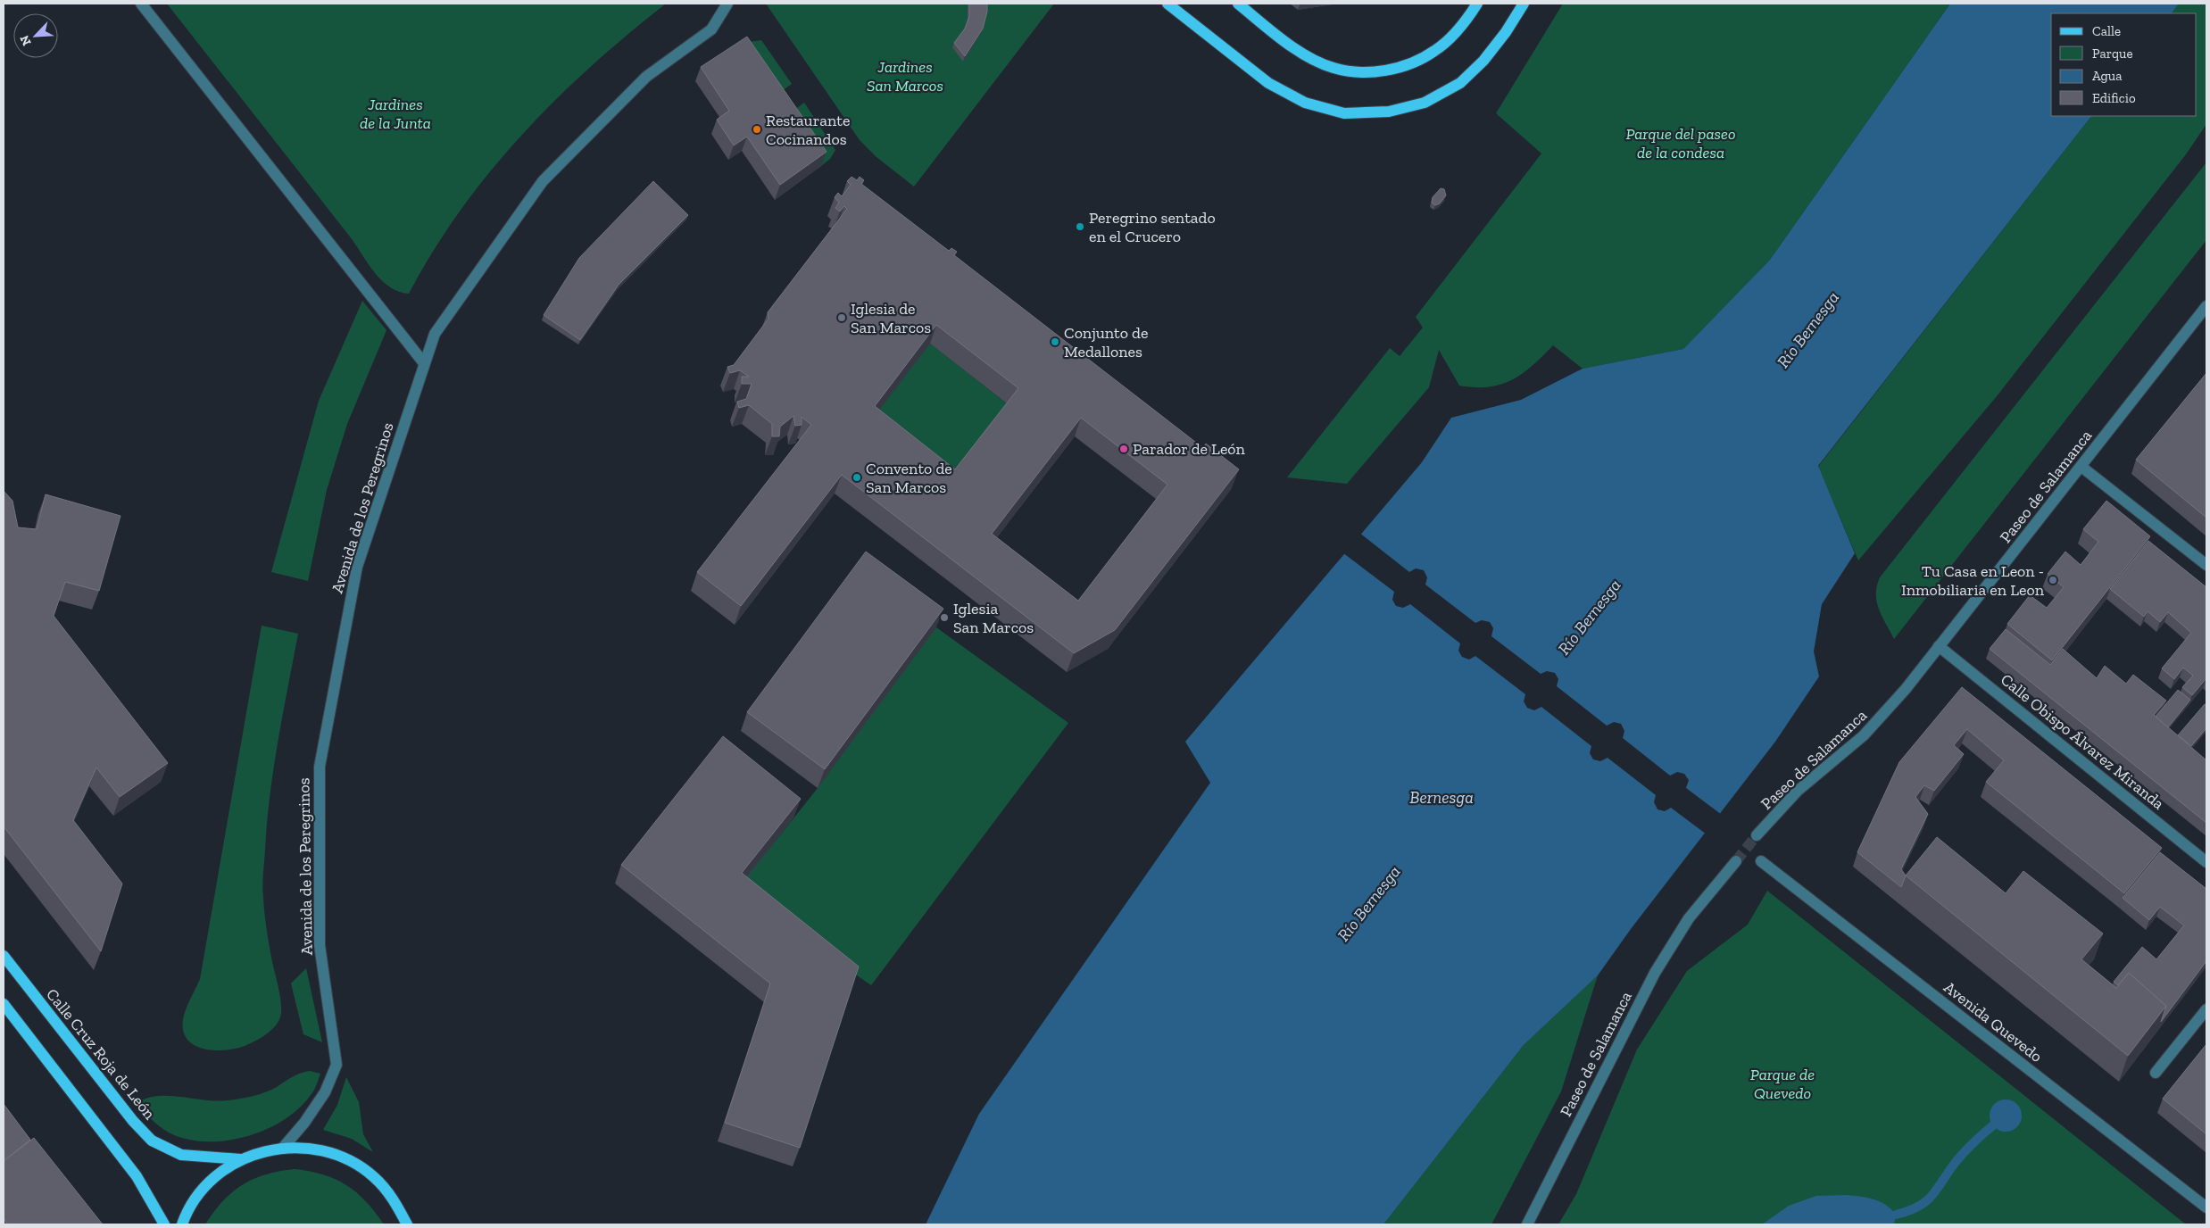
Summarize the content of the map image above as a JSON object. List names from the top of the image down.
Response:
{
  "streets": {
    "main road": ["Calle Cruz Roja de León"],
    "street": [
      "Paseo de Salamanca",
      "Avenida de los Peregrinos",
      "Calle Obispo Álvarez Miranda",
      "Avenida Quevedo"
    ]
  },
  "crossings": [
    ["Paseo de Salamanca", "Calle Obispo Álvarez Miranda"]
  ],
  "water": ["Río Bernesga", "Bernesga"],
  "parks": [
    "Jardines San Marcos",
    "Jardines de la Junta",
    "Parque del paseo de la condesa",
    "Parque de Quevedo"
  ],
  "places": [
    "Restaurante Cocinandos",
    "Peregrino sentado en el Crucero",
    "Iglesia de San Marcos",
    "Conjunto de Medallones",
    "Parador de León",
    "Convento de San Marcos",
    "Tu Casa en Leon - Inmobiliaria en Leon",
    "Iglesia San Marcos"
  ],
  "legend": [
    "Calle",
    "Parque",
    "Agua",
    "Edificio"
  ],
  "north": "bottom left"
}
